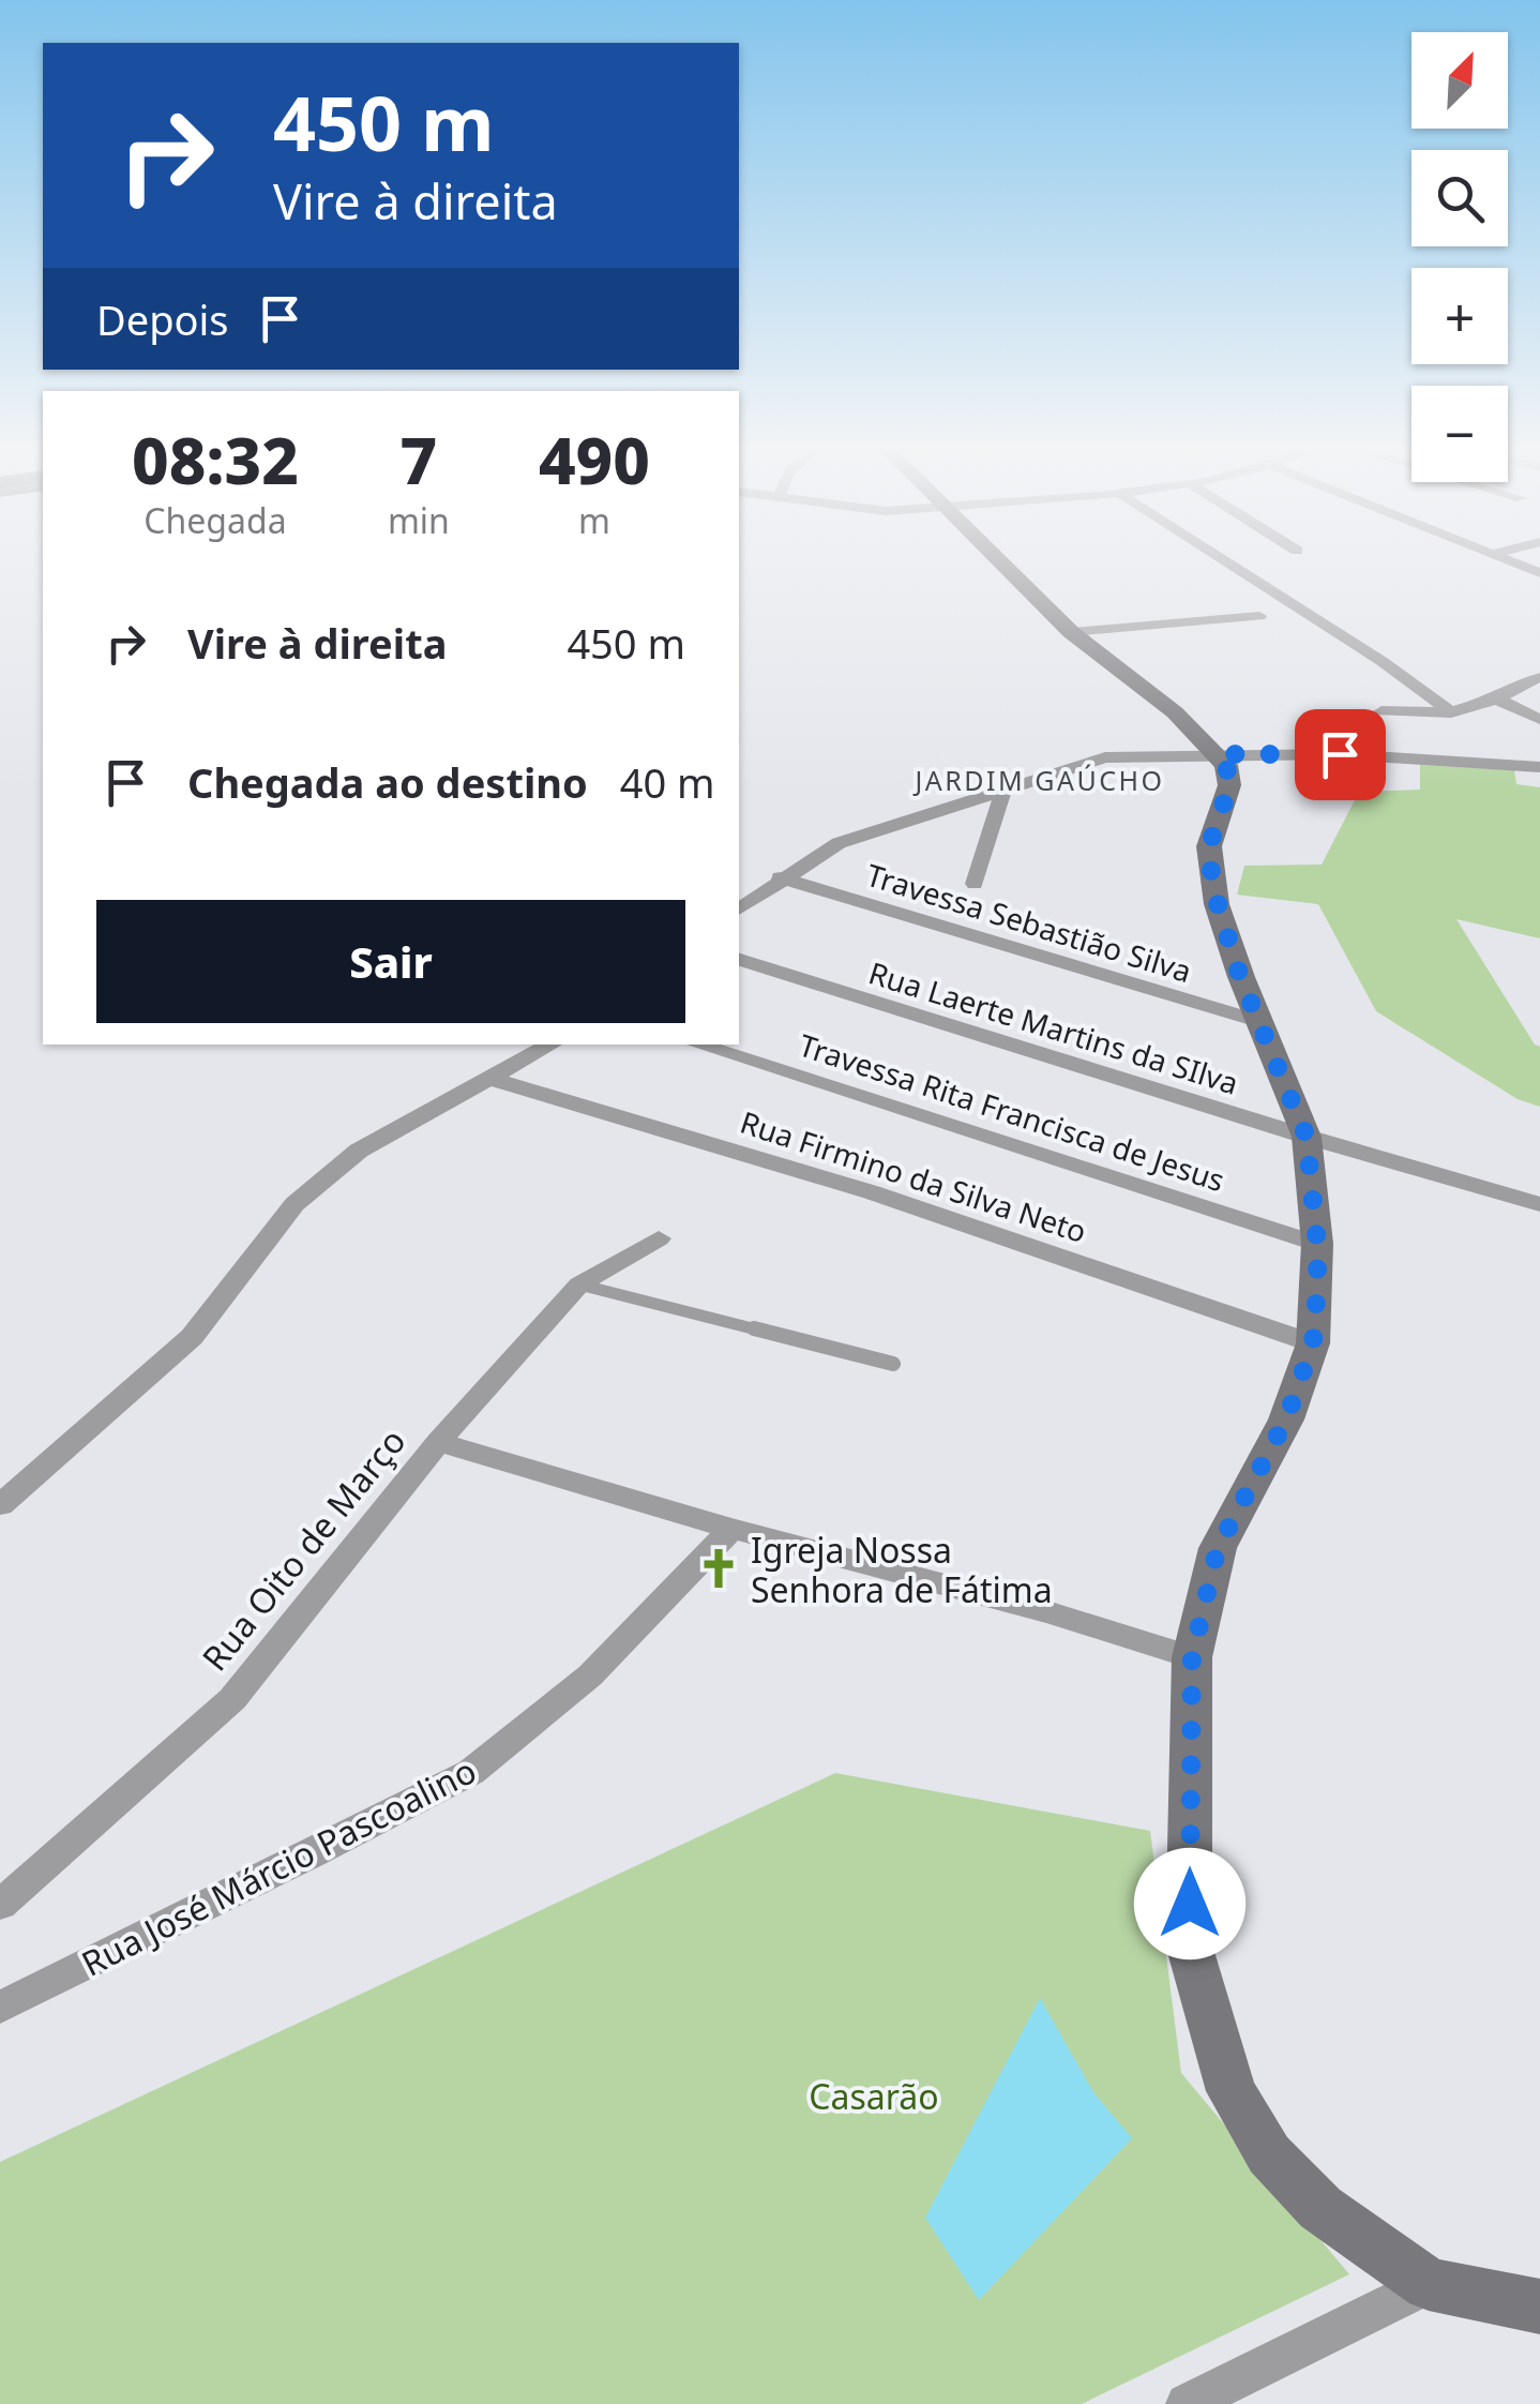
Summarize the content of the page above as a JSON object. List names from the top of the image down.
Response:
{
  "streets": {
    "street": [
      "Travessa Sebastião Silva",
      "Rua Laerte Martins da SIlva",
      "Travessa Rita Francisca de Jesus",
      "Rua Firmino da Silva Neto",
      "Rua Oito de Março",
      "Rua José Márcio Pascoalino"
    ]
  },
  "districts": ["JARDIM GAÚCHO"],
  "parks": ["Casarão"],
  "places": {
    "church": ["Igreja Nossa Senhora de Fátima"]
  },
  "north": "top right",
  "page": {
    "map_buttons": ["+", "−"],
    "turn": ["450 m", "Vire à direita"],
    "then": "Depois",
    "eta": [
      "08:32",
      "Chegada",
      "7",
      "min",
      "490",
      "m"
    ],
    "list": [
      {
        "name": "Vire à direita",
        "value": "450 m"
      },
      {
        "name": "Chegada ao destino",
        "value": "40 m"
      }
    ],
    "buttons": "Sair"
  }
}
